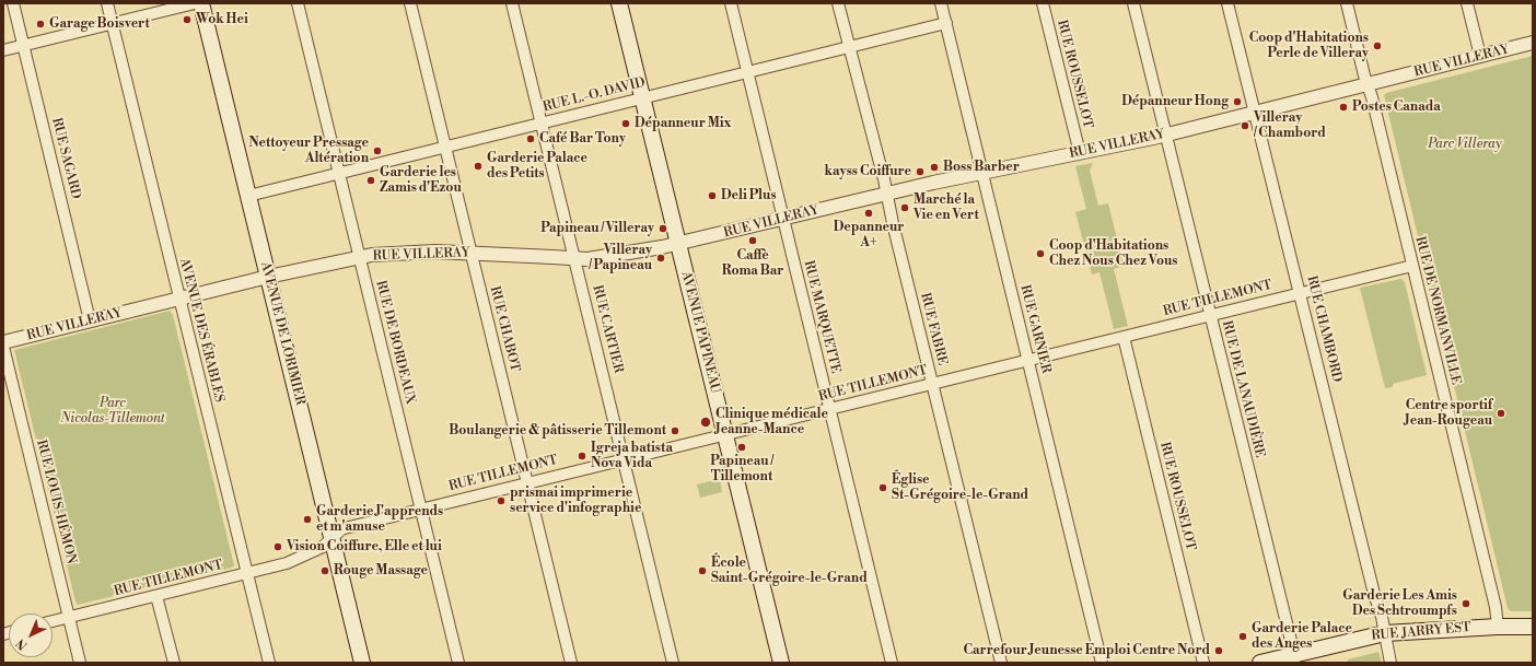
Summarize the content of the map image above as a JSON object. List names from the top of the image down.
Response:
{
  "streets": {
    "main road": ["AVENUE PAPINEAU", "AVENUE DE LORIMIER", "RUE JARRY EST"],
    "street": [
      "RUE VILLERAY",
      "RUE ROUSSELOT",
      "RUE L.-O. DAVID",
      "RUE SAGARD",
      "RUE TILLEMONT",
      "RUE DE NORMANVILLE",
      "RUE MARQUETTE",
      "RUE CHABOT",
      "RUE CARTIER",
      "RUE FABRE",
      "RUE GARNIER",
      "RUE CHAMBORD",
      "AVENUE DES ÉRABLES",
      "RUE DE BORDEAUX",
      "RUE DE LANAUDIÈRE",
      "RUE LOUIS-HÉMON"
    ]
  },
  "crossings": [
    ["RUE VILLERAY", "RUE ROUSSELOT"],
    ["RUE VILLERAY", "RUE SAGARD"],
    ["RUE VILLERAY", "RUE DE NORMANVILLE"],
    ["RUE VILLERAY", "RUE MARQUETTE"],
    ["RUE VILLERAY", "RUE CHABOT"],
    ["RUE VILLERAY", "RUE CARTIER"],
    ["RUE VILLERAY", "RUE FABRE"],
    ["RUE VILLERAY", "RUE GARNIER"],
    ["RUE VILLERAY", "RUE CHAMBORD"],
    ["RUE VILLERAY", "AVENUE DES ÉRABLES"],
    ["RUE VILLERAY", "AVENUE PAPINEAU"],
    ["RUE VILLERAY", "AVENUE DE LORIMIER"],
    ["RUE VILLERAY", "RUE DE BORDEAUX"],
    ["RUE VILLERAY", "RUE DE LANAUDIÈRE"],
    ["RUE ROUSSELOT", "RUE TILLEMONT"],
    ["RUE L.-O. DAVID", "RUE MARQUETTE"],
    ["RUE L.-O. DAVID", "RUE CHABOT"],
    ["RUE L.-O. DAVID", "RUE CARTIER"],
    ["RUE L.-O. DAVID", "RUE FABRE"],
    ["RUE L.-O. DAVID", "RUE GARNIER"],
    ["RUE L.-O. DAVID", "AVENUE PAPINEAU"],
    ["RUE L.-O. DAVID", "AVENUE DE LORIMIER"],
    ["RUE L.-O. DAVID", "RUE DE BORDEAUX"],
    ["RUE TILLEMONT", "RUE DE NORMANVILLE"],
    ["RUE TILLEMONT", "RUE MARQUETTE"],
    ["RUE TILLEMONT", "RUE CHABOT"],
    ["RUE TILLEMONT", "RUE CARTIER"],
    ["RUE TILLEMONT", "RUE FABRE"],
    ["RUE TILLEMONT", "RUE GARNIER"],
    ["RUE TILLEMONT", "RUE CHAMBORD"],
    ["RUE TILLEMONT", "AVENUE DES ÉRABLES"],
    ["RUE TILLEMONT", "AVENUE PAPINEAU"],
    ["RUE TILLEMONT", "AVENUE DE LORIMIER"],
    ["RUE TILLEMONT", "RUE DE BORDEAUX"],
    ["RUE TILLEMONT", "RUE DE LANAUDIÈRE"],
    ["RUE TILLEMONT", "RUE LOUIS-HÉMON"],
    ["RUE DE NORMANVILLE", "RUE JARRY EST"],
    ["RUE CHAMBORD", "RUE JARRY EST"],
    ["RUE DE LANAUDIÈRE", "RUE JARRY EST"]
  ],
  "parks": ["Parc Villeray", "Parc Nicolas-Tillemont"],
  "places": [
    "Wok Hei",
    "Garage Boisvert",
    "Coop d'Habitations Perle de Villeray",
    "Dépanneur Hong",
    "Postes Canada",
    "Dépanneur Mix",
    "Villeray / Chambord",
    "Café Bar Tony",
    "Nettoyeur Pressage Altération",
    "Garderie Palace des Petits",
    "Boss Barber",
    "kayss Coiffure",
    "Garderie les Zamis d'Ezou",
    "Deli Plus",
    "Marché la Vie en Vert",
    "Depanneur A+",
    "Papineau / Villeray",
    "Caffè Roma Bar",
    "Coop d'Habitations Chez Nous Chez Vous",
    "Villeray / Papineau",
    "Centre sportif Jean-Rougeau",
    "Clinique médicale Jeanne-Mance",
    "Boulangerie & pâtisserie Tillemont",
    "Papineau / Tillemont",
    "Igreja batista Nova Vida",
    "Église St-Grégoire-le-Grand",
    "prismai imprimerie service d'infographie",
    "Garderie J'apprends et m'amuse",
    "Vision Coiffure, Elle et lui",
    "Rouge Massage",
    "École Saint-Grégoire-le-Grand",
    "Garderie Les Amis Des Schtroumpfs",
    "Garderie Palace des Anges",
    "Carrefour Jeunesse Emploi Centre Nord"
  ],
  "north": "bottom left"
}
